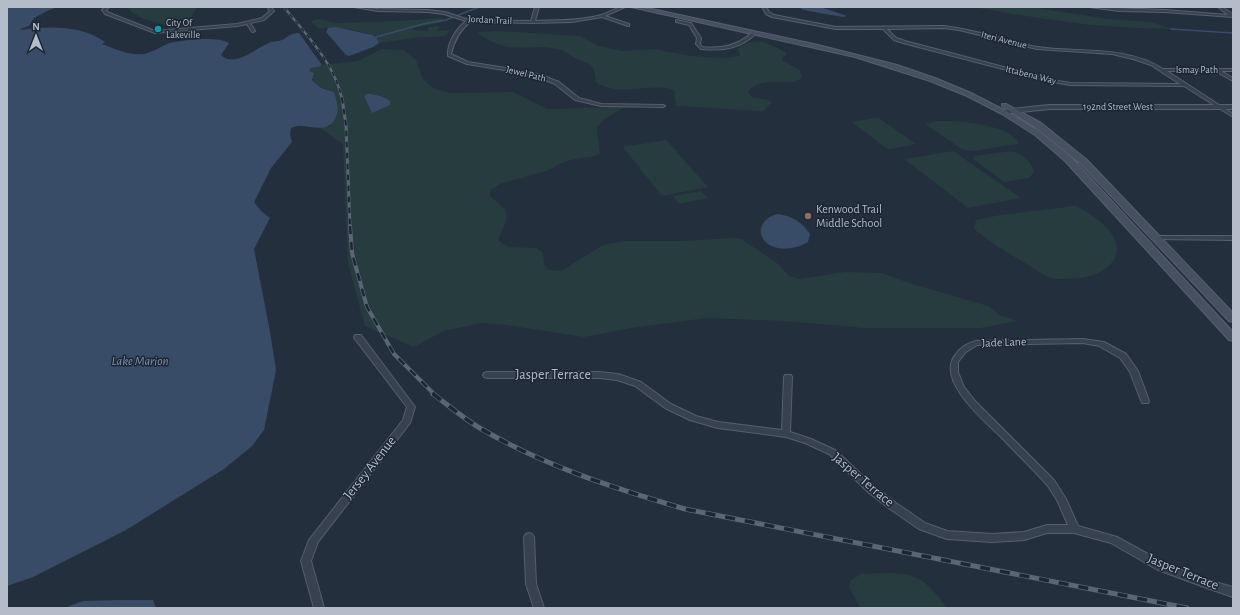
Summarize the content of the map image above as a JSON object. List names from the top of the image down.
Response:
{
  "streets": {
    "street": [
      "Jordan Trail",
      "Iteri Avenue",
      "Ismay Path",
      "Jewel Path",
      "Ittabena Way",
      "192nd Street West",
      "Jade Lane",
      "Jasper Terrace",
      "Jersey Avenue"
    ]
  },
  "crossings": [
    ["Jordan Trail", "Jewel Path"],
    ["Iteri Avenue", "Ismay Path"],
    ["Iteri Avenue", "Ittabena Way"],
    ["Iteri Avenue", "192nd Street West"],
    ["Jade Lane", "Jasper Terrace"]
  ],
  "water": ["Lake Marion"],
  "places": ["City Of Lakeville", "Kenwood Trail Middle School"],
  "north": "top"
}
